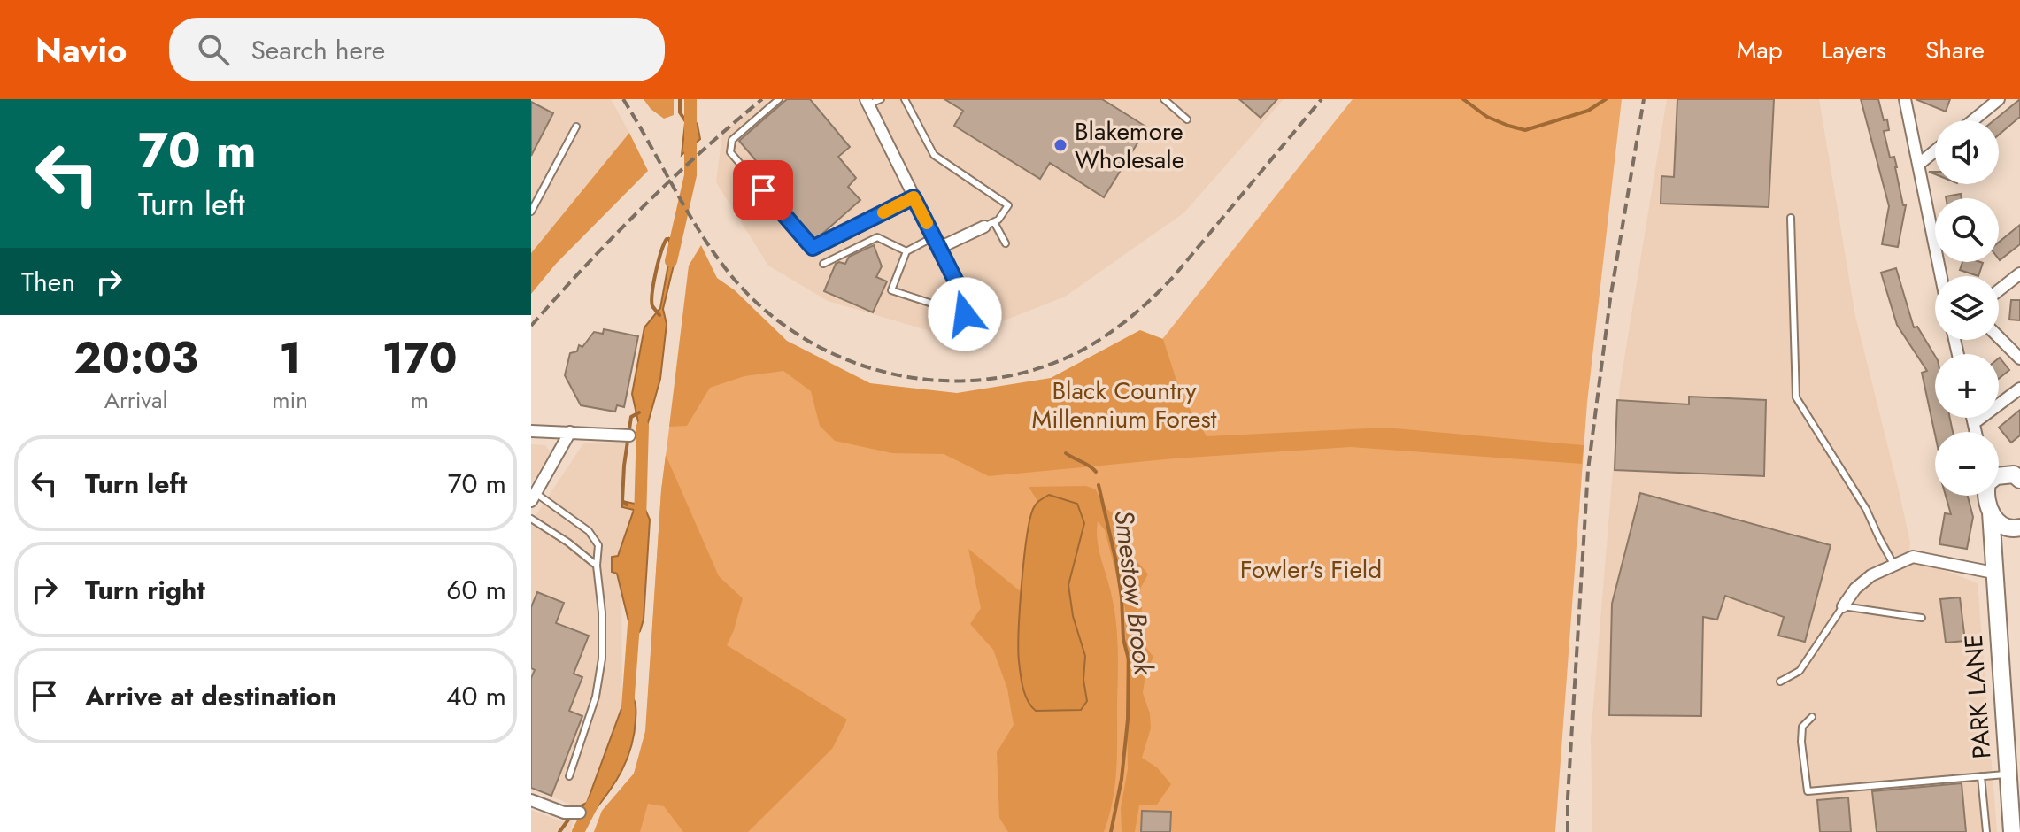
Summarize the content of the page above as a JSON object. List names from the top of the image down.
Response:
{
  "streets": {
    "street": ["PARK LANE"]
  },
  "water": ["Smestow Brook"],
  "parks": ["Black Country Millennium Forest", "Fowler's Field"],
  "places": ["Blakemore Wholesale"],
  "page": {
    "header": "Navio",
    "search": "Search here",
    "nav": ["Map", "Layers", "Share"],
    "turn": ["70 m", "Turn left"],
    "map_buttons": ["+", "−"],
    "then": "Then",
    "eta": [
      "20:03",
      "Arrival",
      "1",
      "min",
      "170",
      "m"
    ],
    "list": [
      {
        "name": "Turn left",
        "value": "70 m"
      },
      {
        "name": "Turn right",
        "value": "60 m"
      },
      {
        "name": "Arrive at destination",
        "value": "40 m"
      }
    ]
  }
}
